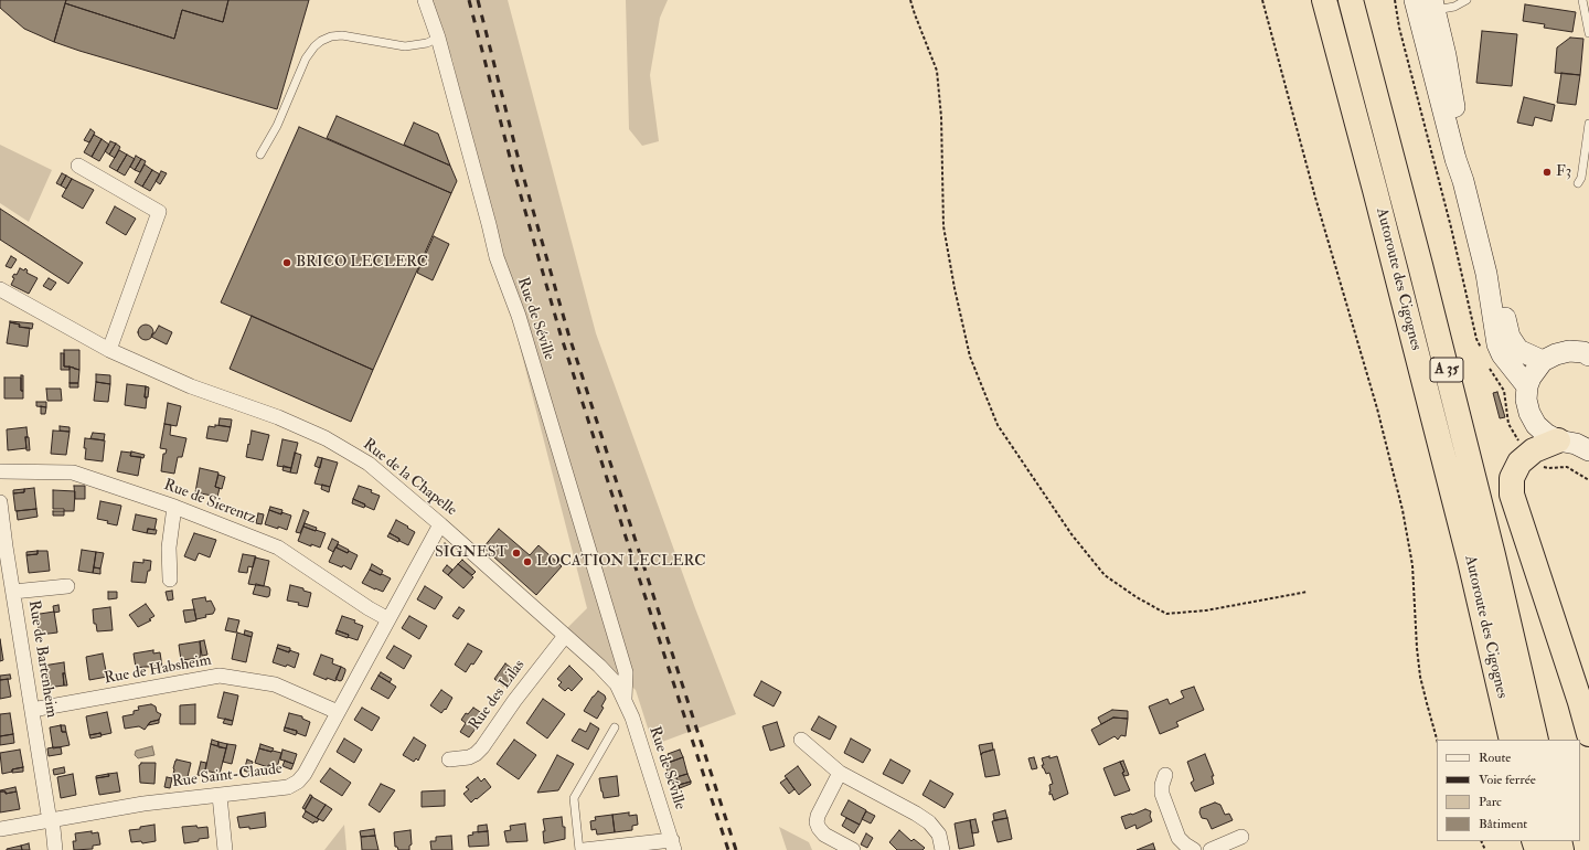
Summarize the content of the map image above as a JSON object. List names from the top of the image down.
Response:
{
  "streets": {
    "highway": ["Autoroute des Cigognes", "A 35"],
    "street": [
      "Rue de Séville",
      "Rue de la Chapelle",
      "Rue de Sierentz",
      "Rue de Bartenheim",
      "Rue de Habsheim",
      "Rue des Lilas",
      "Rue Saint-Claude"
    ]
  },
  "crossings": [
    ["Rue de Séville", "Rue de la Chapelle"],
    ["Rue de la Chapelle", "Rue des Lilas"],
    ["Rue de la Chapelle", "Rue Saint-Claude"],
    ["Rue de Sierentz", "Rue Saint-Claude"],
    ["Rue de Bartenheim", "Rue de Habsheim"],
    ["Rue de Bartenheim", "Rue Saint-Claude"],
    ["Rue de Habsheim", "Rue Saint-Claude"]
  ],
  "places": [
    "F3",
    "BRICO LECLERC",
    "SIGNEST",
    "LOCATION LECLERC"
  ],
  "legend": [
    "Route",
    "Voie ferrée",
    "Parc",
    "Bâtiment"
  ]
}
